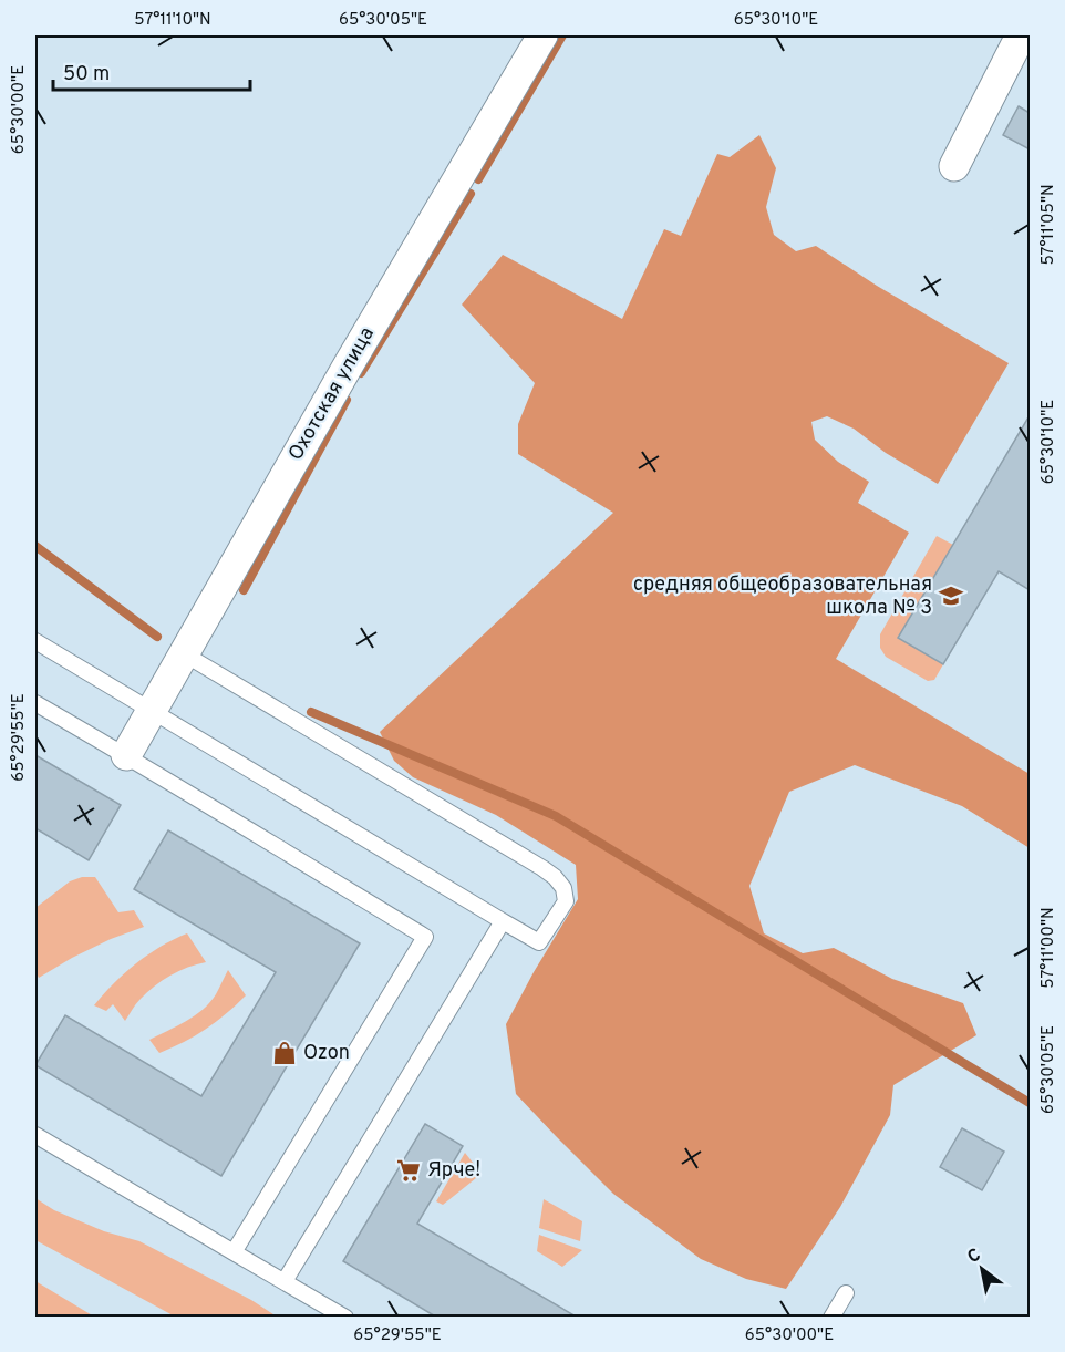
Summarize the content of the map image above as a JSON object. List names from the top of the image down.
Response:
{
  "streets": {
    "street": ["Охотская улица"]
  },
  "places": {
    "school or university": ["средняя общеобразовательная школа № 3"],
    "shop": ["Ozon"],
    "supermarket": ["Ярче!"]
  },
  "scale_bar": "50 m",
  "north": "top left",
  "coordinates": [
    "57°11'10\"N",
    "65°30'05\"E",
    "65°30'10\"E",
    "65°30'00\"E",
    "57°11'05\"N",
    "65°29'55\"E",
    "57°11'00\"N"
  ]
}
